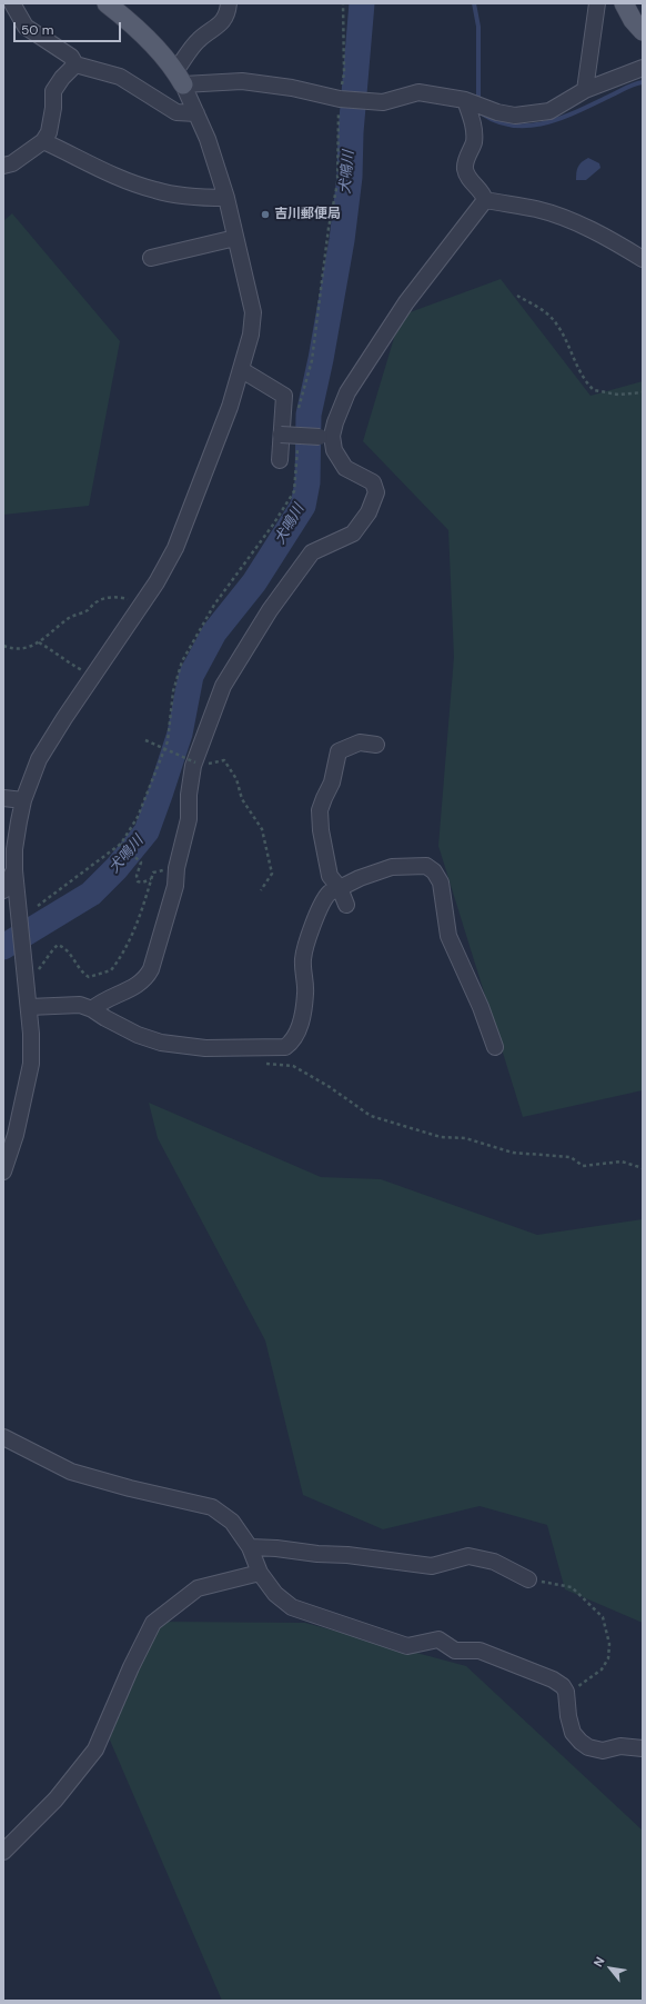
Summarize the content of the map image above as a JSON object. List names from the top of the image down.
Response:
{
  "water": ["犬鳴川"],
  "places": ["吉川郵便局"],
  "scale_bar": "50 m",
  "north": "top left"
}
